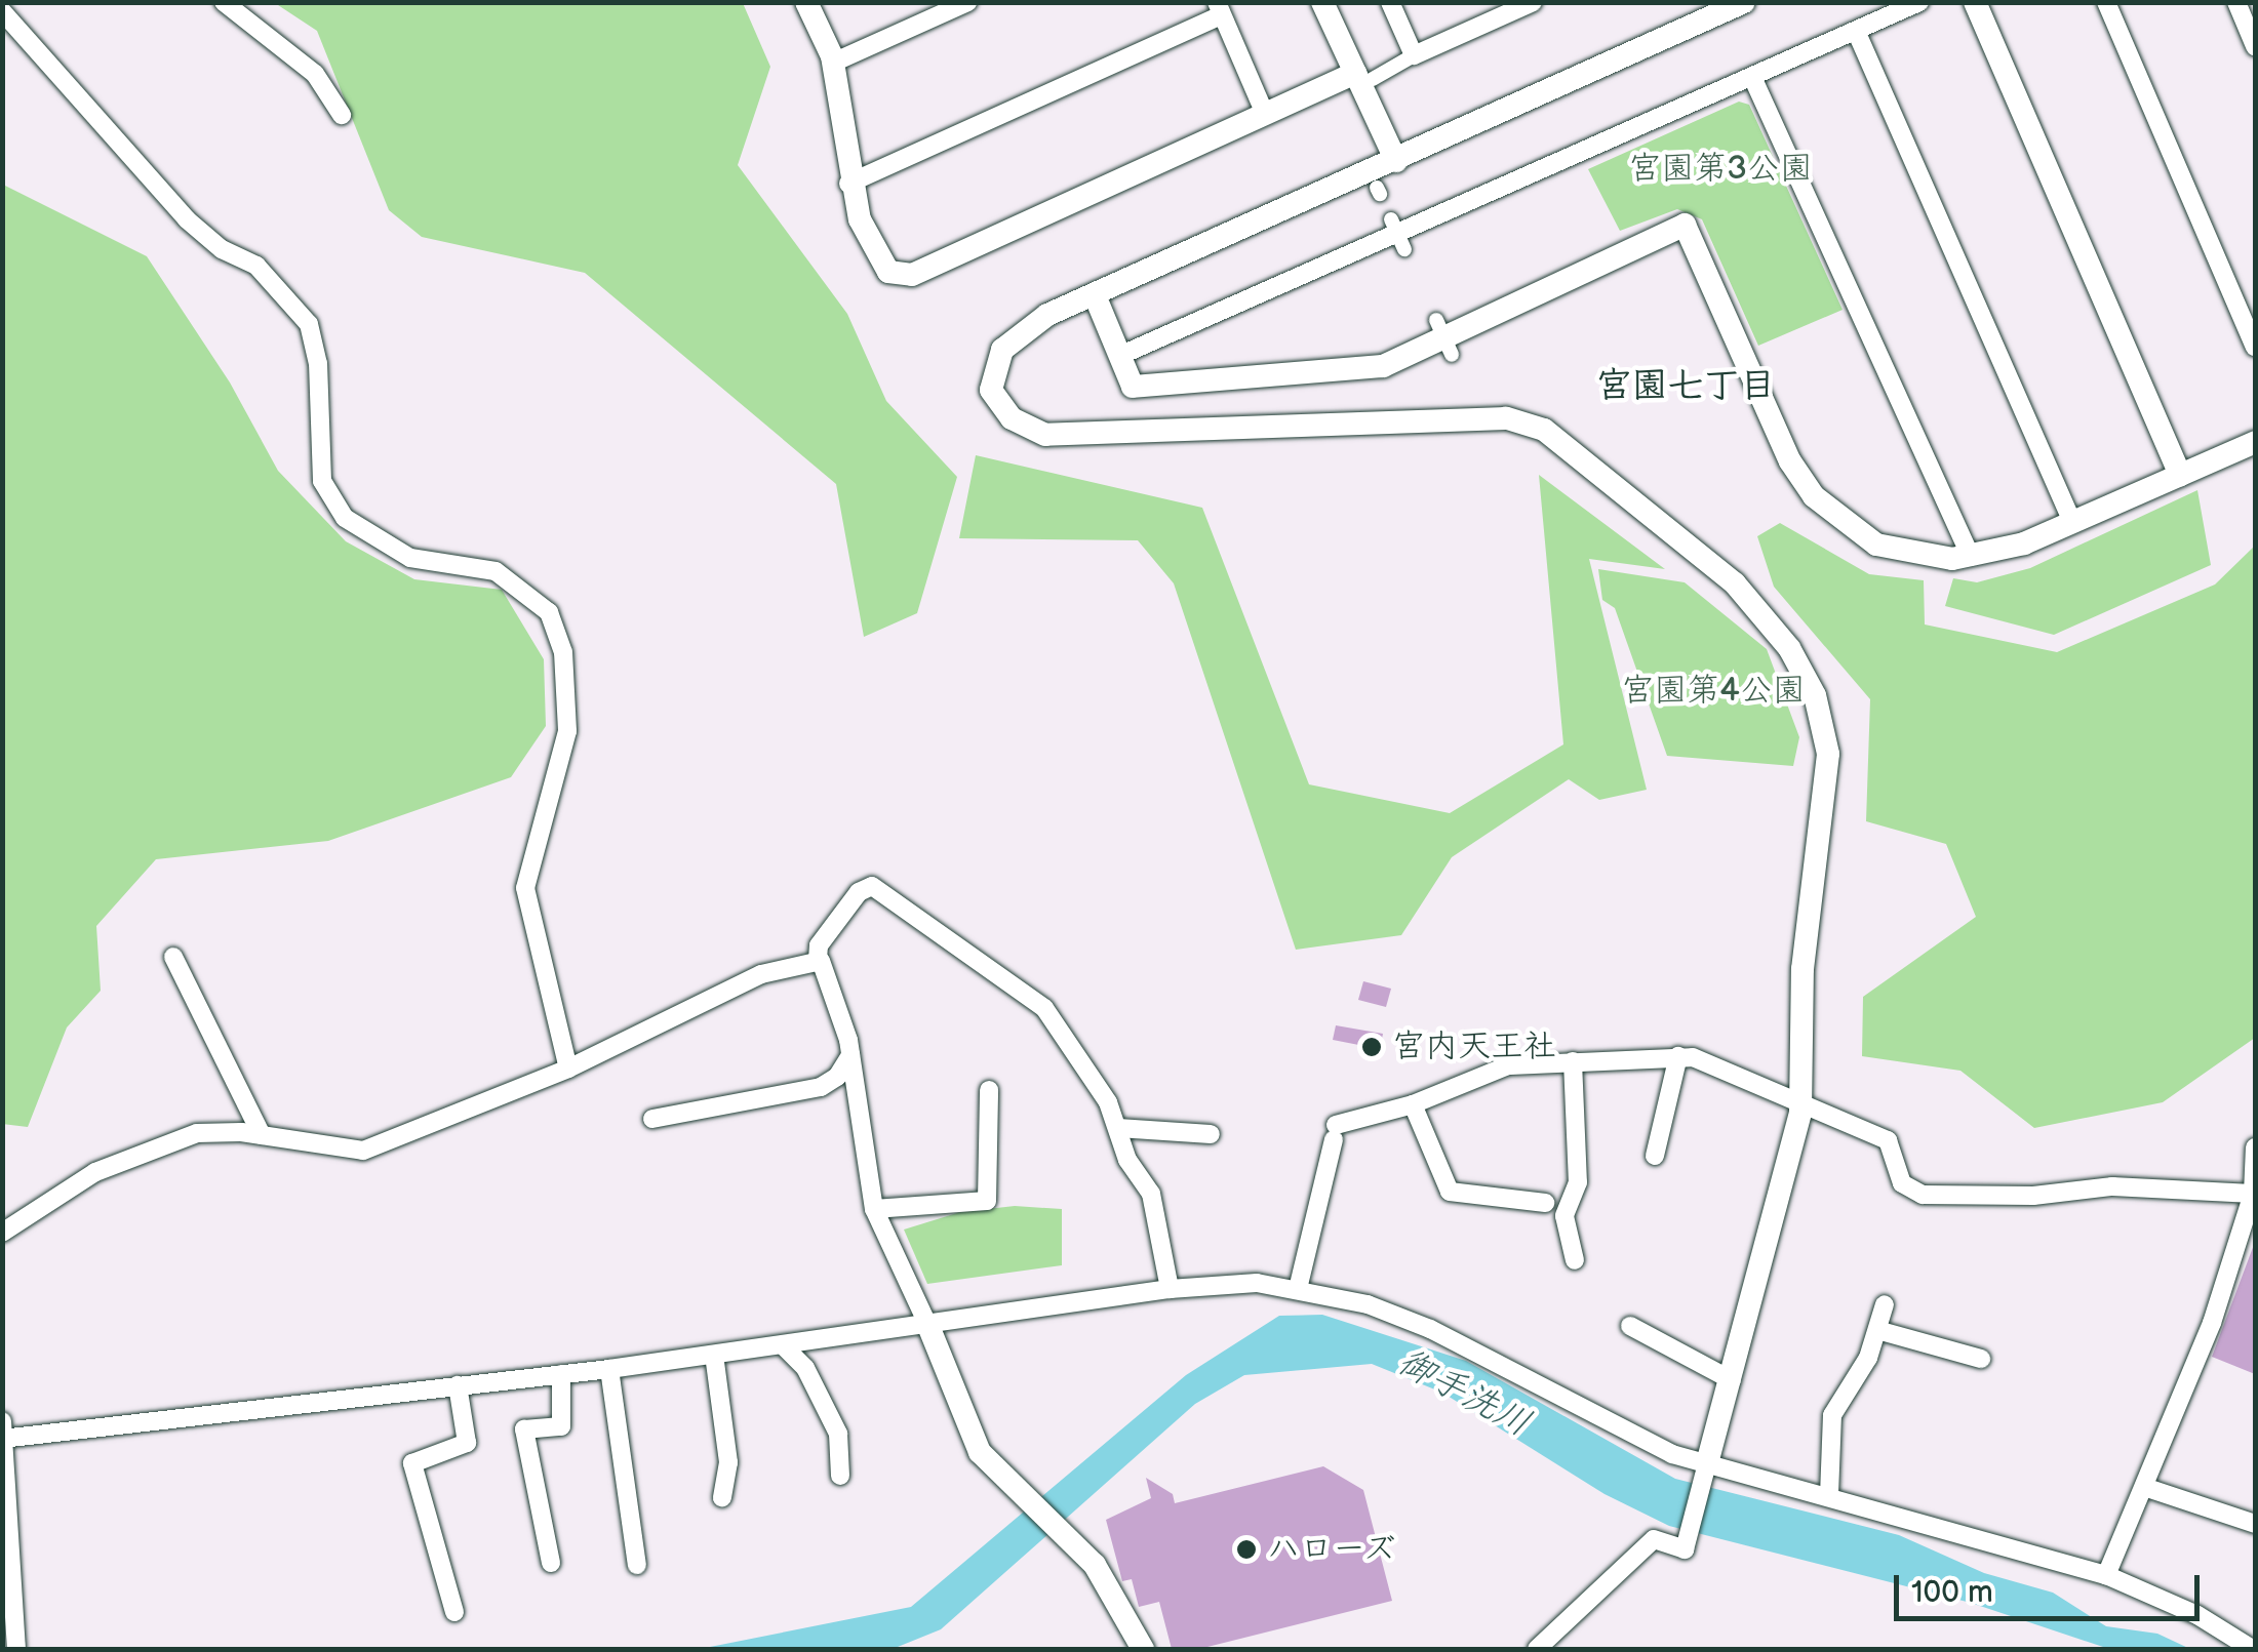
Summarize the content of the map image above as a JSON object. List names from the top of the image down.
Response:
{
  "districts": ["宮園七丁目"],
  "water": ["御手洗川"],
  "parks": ["宮園第3公園", "宮園第4公園"],
  "places": ["宮内天王社", "ハローズ"],
  "scale_bar": "100 m"
}
